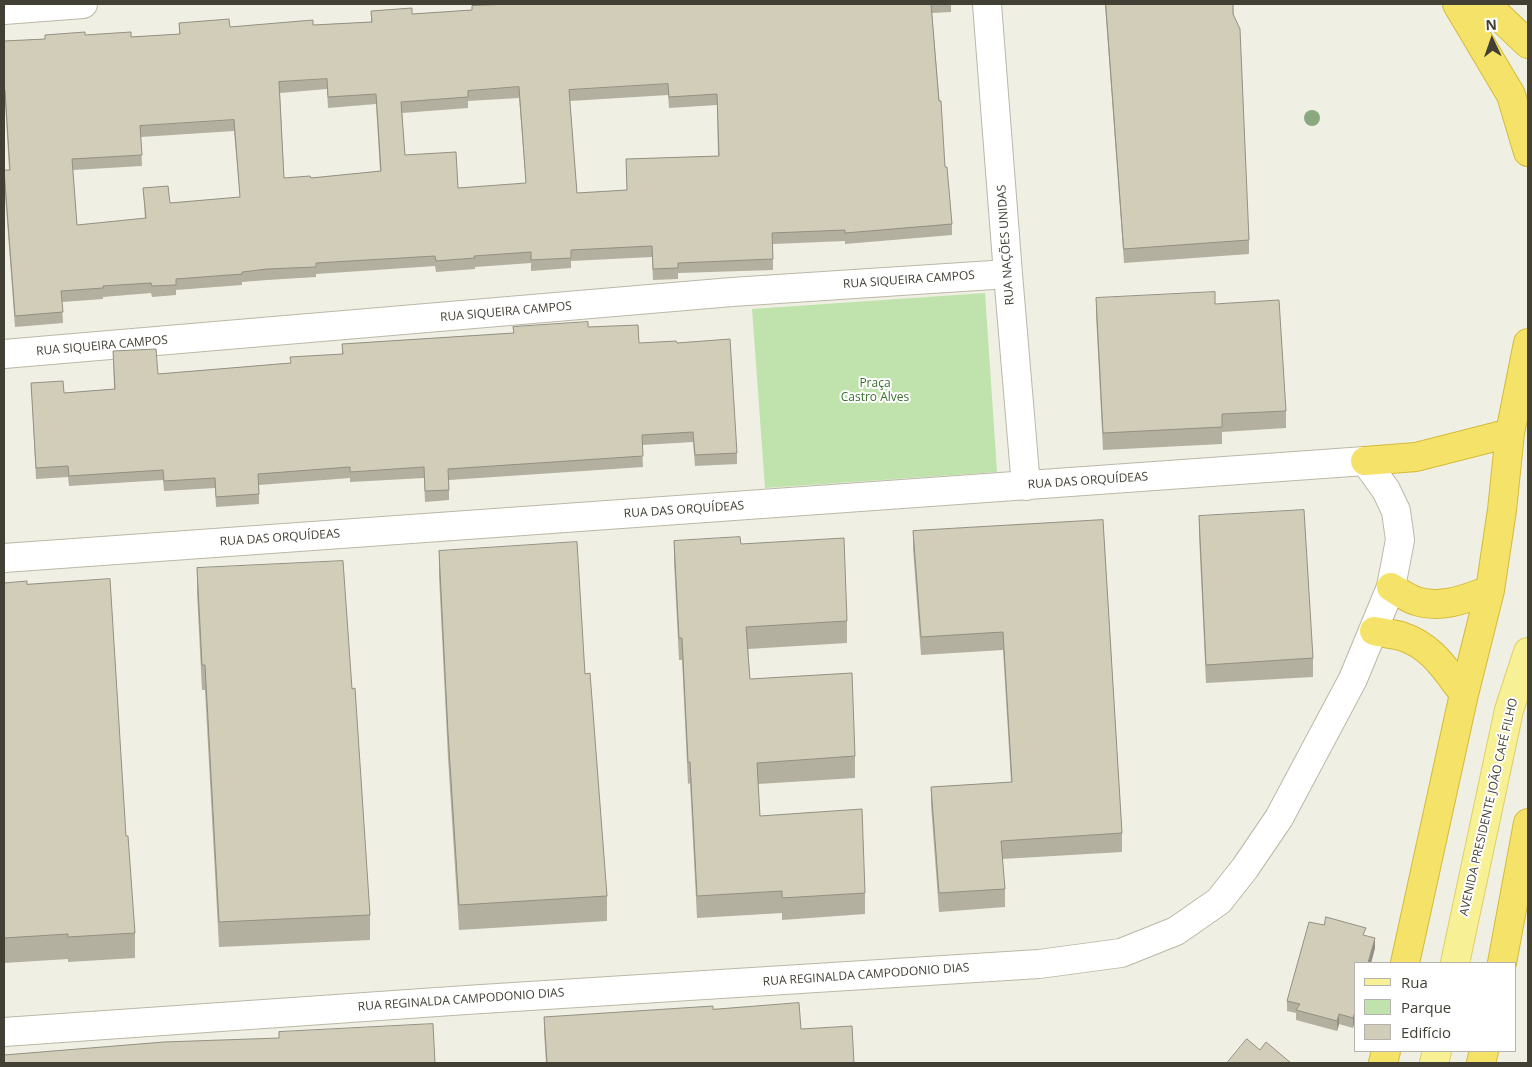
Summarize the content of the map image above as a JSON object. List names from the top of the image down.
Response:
{
  "streets": {
    "main road": ["AVENIDA PRESIDENTE JOÃO CAFÉ FILHO"],
    "street": [
      "RUA NAÇÕES UNIDAS",
      "RUA SIQUEIRA CAMPOS",
      "RUA DAS ORQUÍDEAS",
      "RUA REGINALDA CAMPODONIO DIAS"
    ]
  },
  "crossings": [
    ["RUA NAÇÕES UNIDAS", "RUA SIQUEIRA CAMPOS"],
    ["RUA NAÇÕES UNIDAS", "RUA DAS ORQUÍDEAS"],
    ["RUA DAS ORQUÍDEAS", "RUA REGINALDA CAMPODONIO DIAS"]
  ],
  "parks": ["Praça Castro Alves"],
  "legend": ["Rua", "Parque", "Edifício"],
  "north": "top"
}
